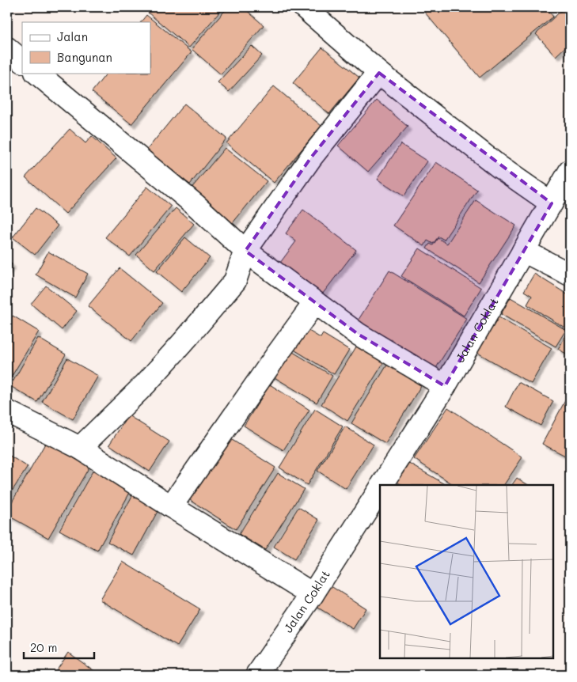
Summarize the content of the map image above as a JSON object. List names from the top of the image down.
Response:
{
  "streets": {
    "street": ["Jalan Coklat"]
  },
  "legend": ["Jalan", "Bangunan"],
  "scale_bar": "20 m"
}
